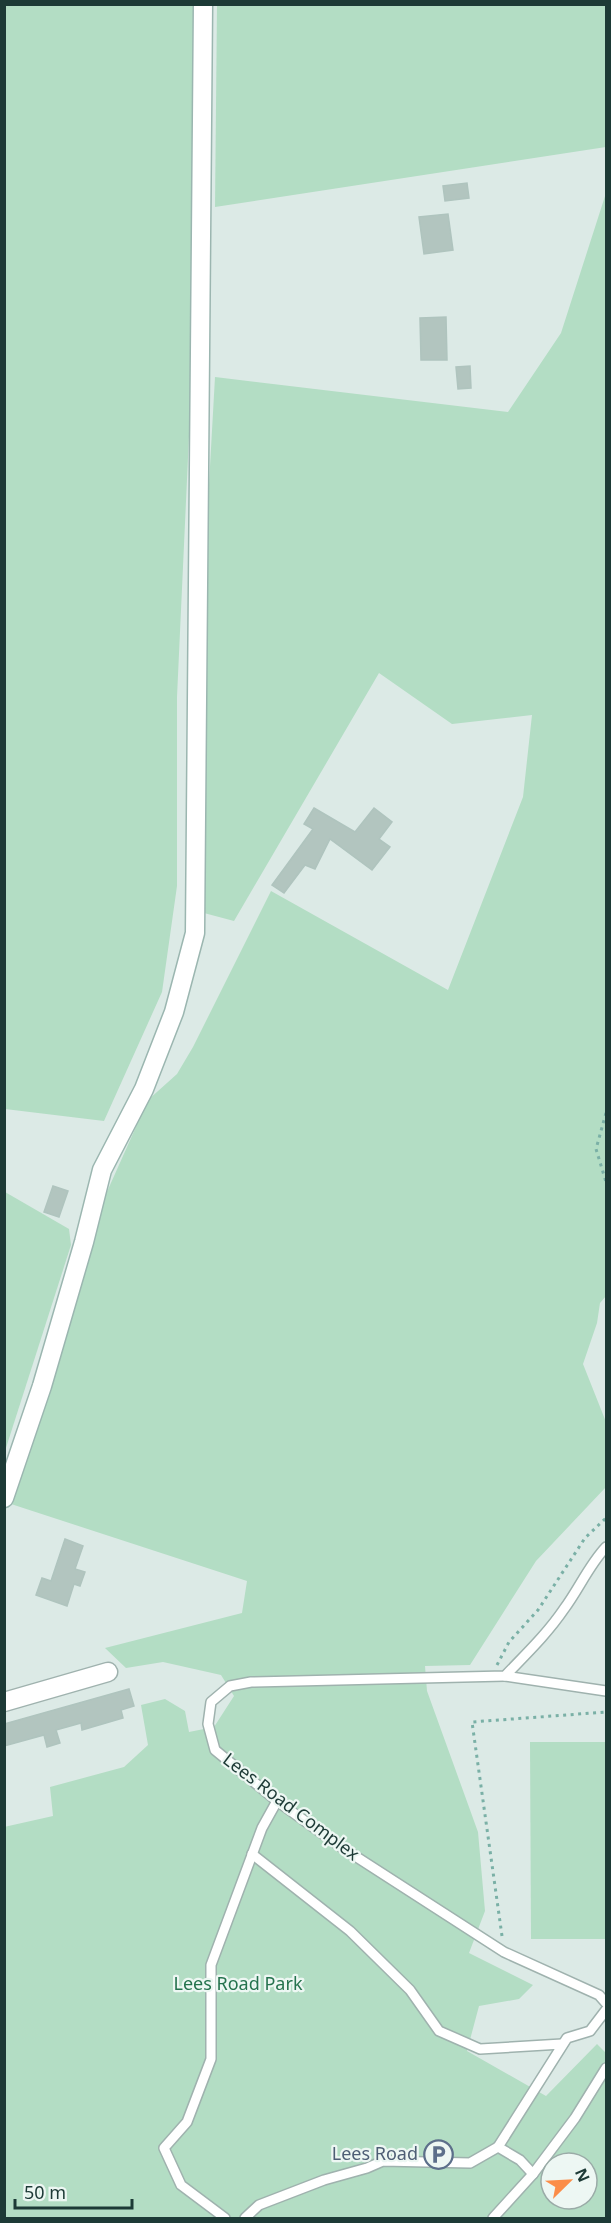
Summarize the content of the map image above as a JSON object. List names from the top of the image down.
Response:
{
  "streets": {
    "lane": ["Lees Road Complex"]
  },
  "parks": ["Lees Road Park"],
  "places": {
    "parking": ["Lees Road"]
  },
  "scale_bar": "50 m",
  "north": "top right"
}
